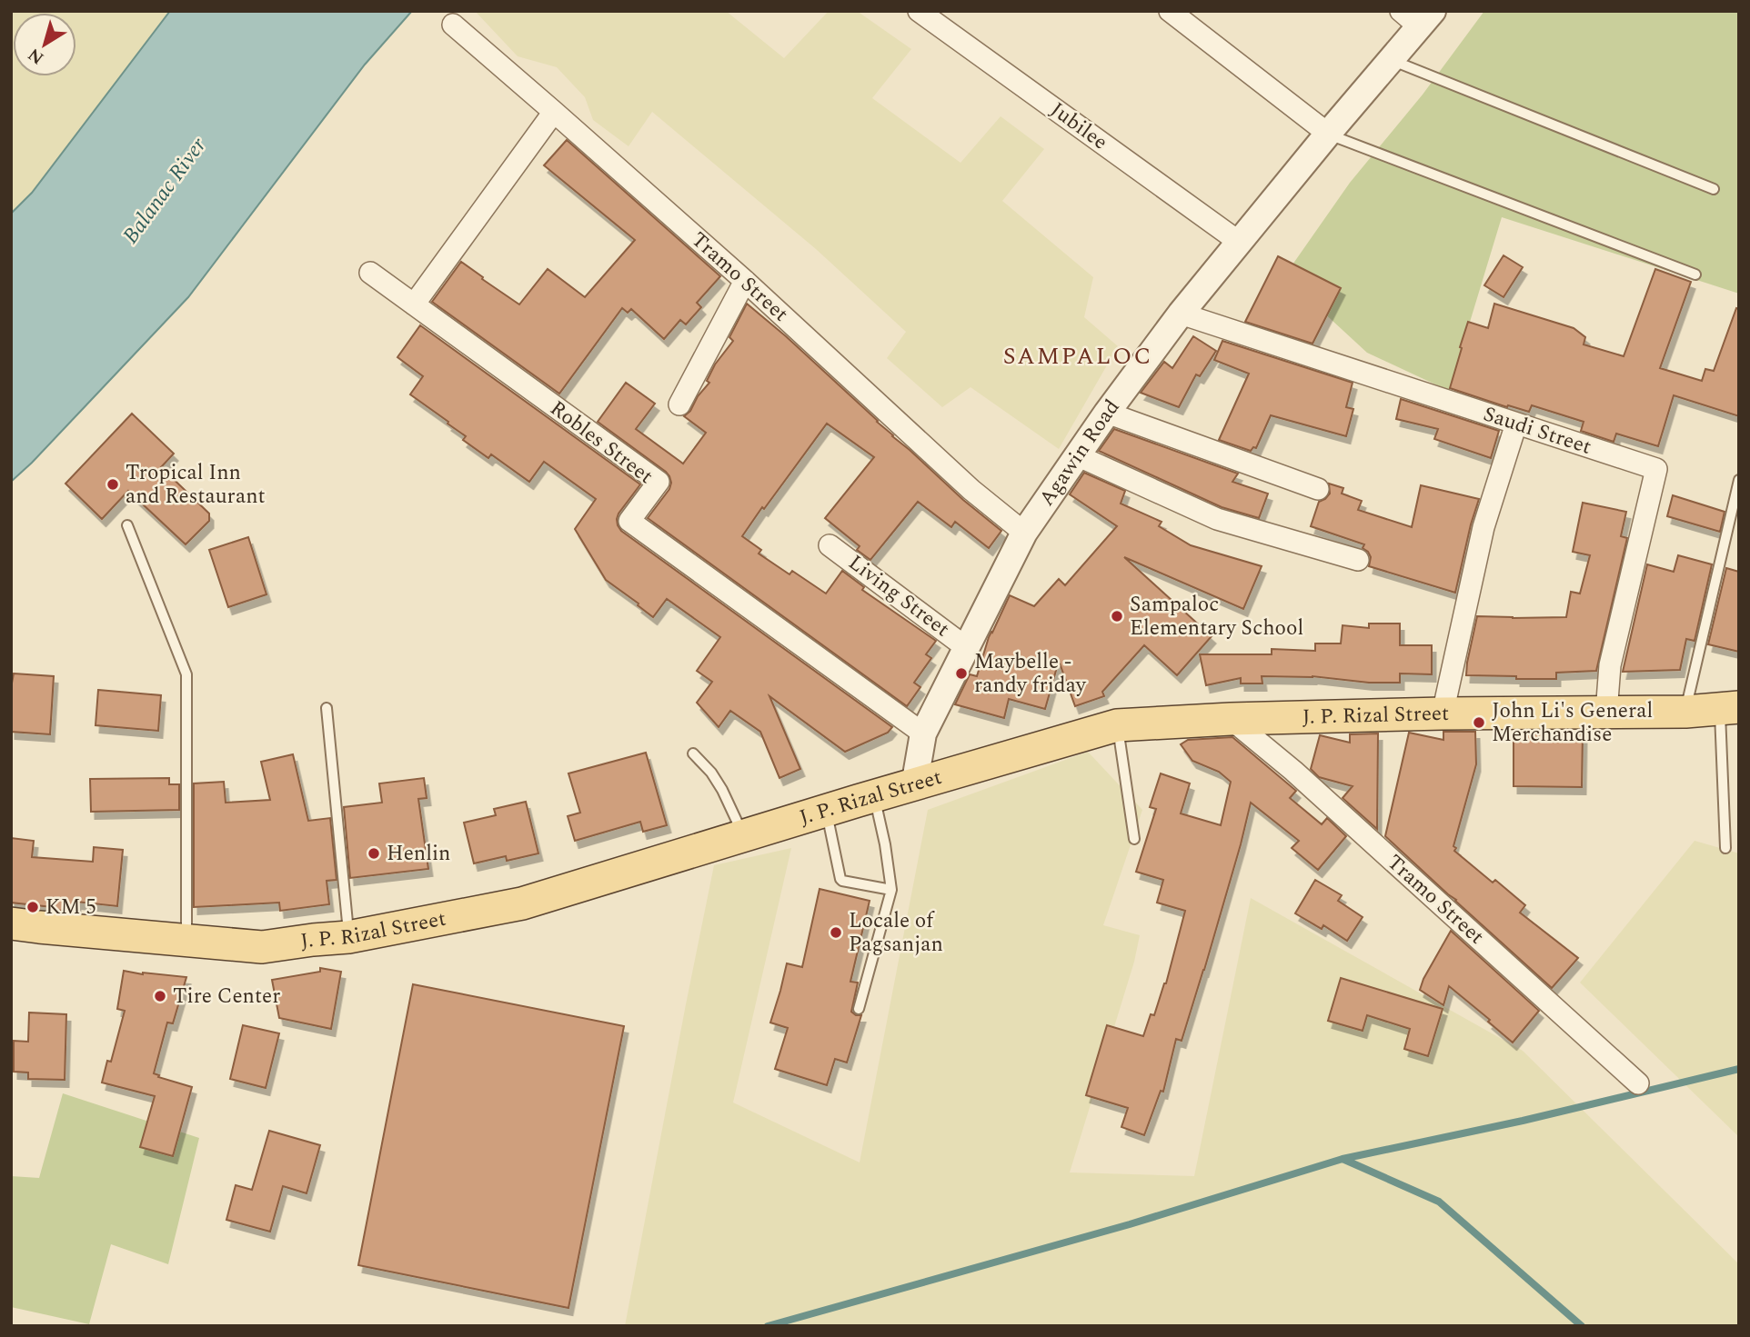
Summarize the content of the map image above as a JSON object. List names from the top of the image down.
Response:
{
  "streets": {
    "main road": ["J. P. Rizal Street"],
    "street": [
      "Jubilee",
      "Tramo Street",
      "Saudi Street",
      "Robles Street",
      "Agawin Road",
      "Living Street"
    ]
  },
  "crossings": [
    ["Jubilee", "Agawin Road"],
    ["Tramo Street", "Agawin Road"],
    ["Tramo Street", "J. P. Rizal Street"],
    ["Saudi Street", "Agawin Road"],
    ["Saudi Street", "J. P. Rizal Street"],
    ["Robles Street", "Agawin Road"],
    ["Agawin Road", "Living Street"],
    ["Agawin Road", "J. P. Rizal Street"]
  ],
  "districts": ["SAMPALOC"],
  "water": ["Balanac River"],
  "places": [
    "Tropical Inn and Restaurant",
    "Sampaloc Elementary School",
    "Maybelle - randy friday",
    "John Li's General Merchandise",
    "Henlin",
    "KM 5",
    "Locale of Pagsanjan",
    "Tire Center"
  ],
  "north": "bottom left"
}
